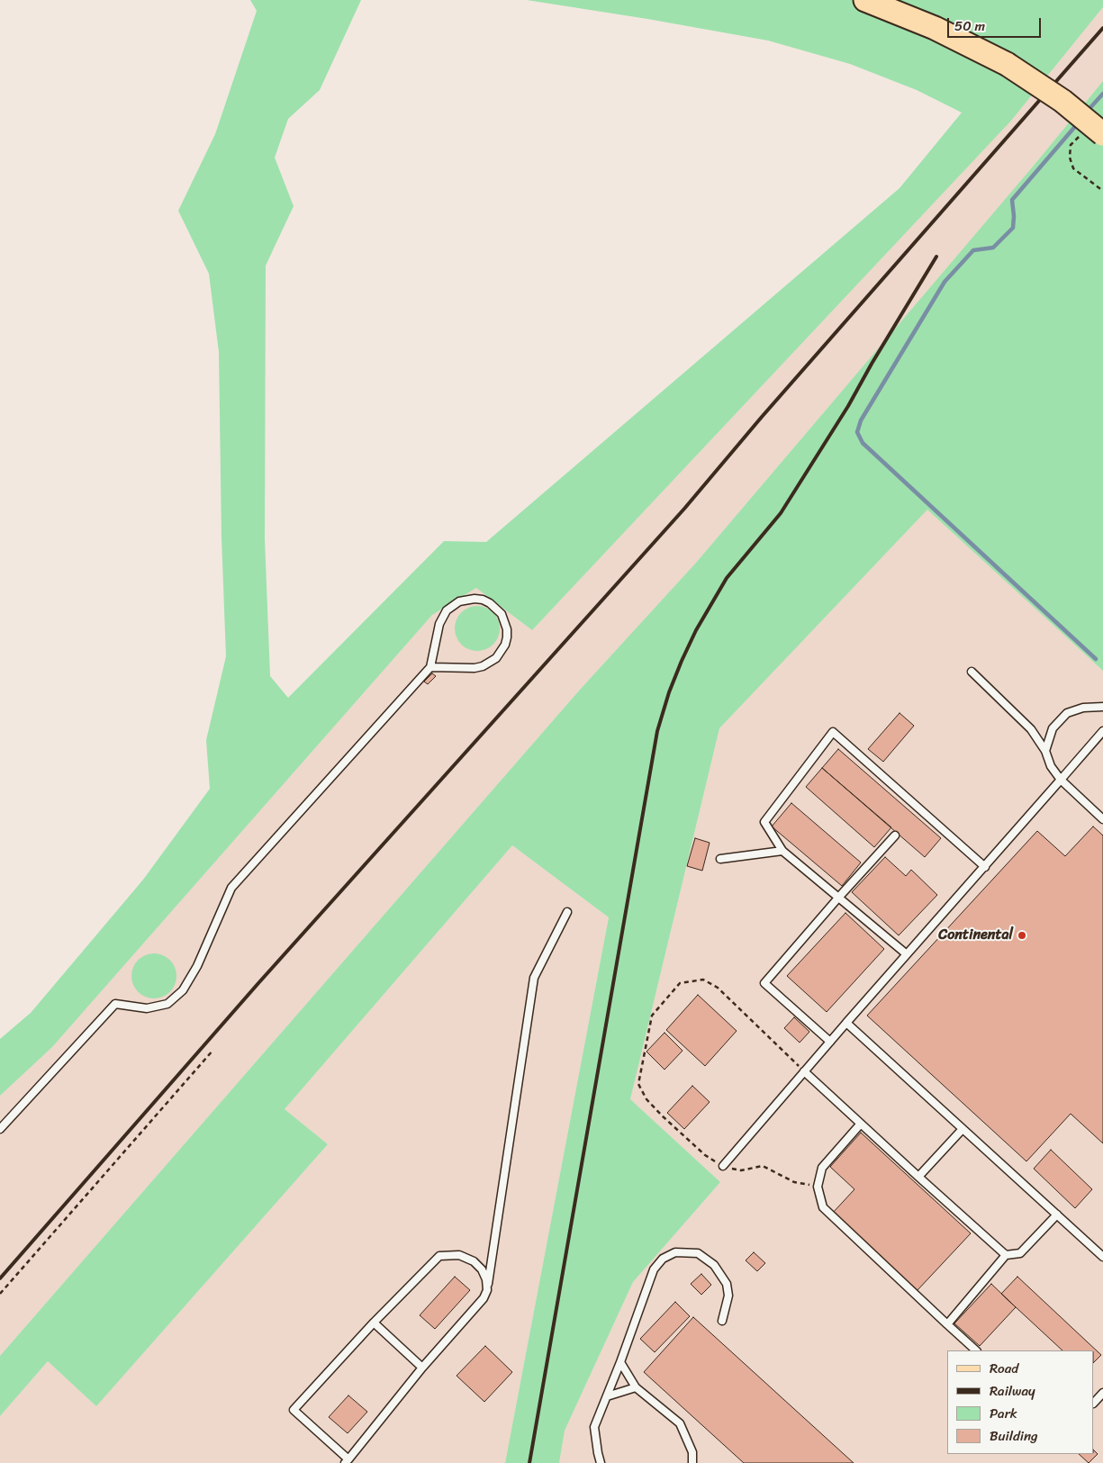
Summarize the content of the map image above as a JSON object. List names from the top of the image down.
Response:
{
  "places": ["Continental"],
  "legend": [
    "Road",
    "Railway",
    "Park",
    "Building"
  ],
  "scale_bar": "50 m"
}
